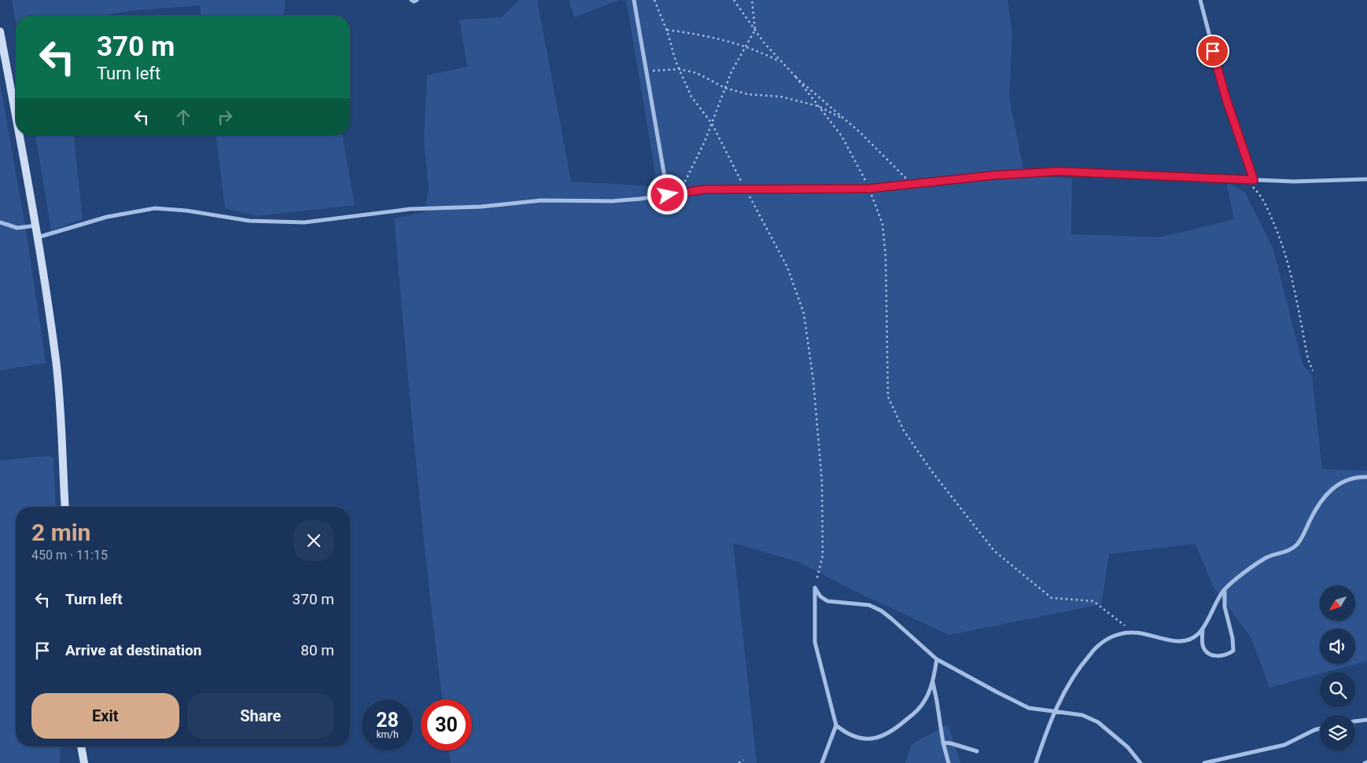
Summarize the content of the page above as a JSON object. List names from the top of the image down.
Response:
{
  "north": "bottom left",
  "page": {
    "turn": ["370 m", "Turn left"],
    "heading": ["2 min", "450 m · 11:15"],
    "list": [
      {
        "name": "Turn left",
        "value": "370 m"
      },
      {
        "name": "Arrive at destination",
        "value": "80 m"
      }
    ],
    "buttons": ["Exit", "Share"],
    "speed": "28 km/h",
    "limit": "30"
  }
}
